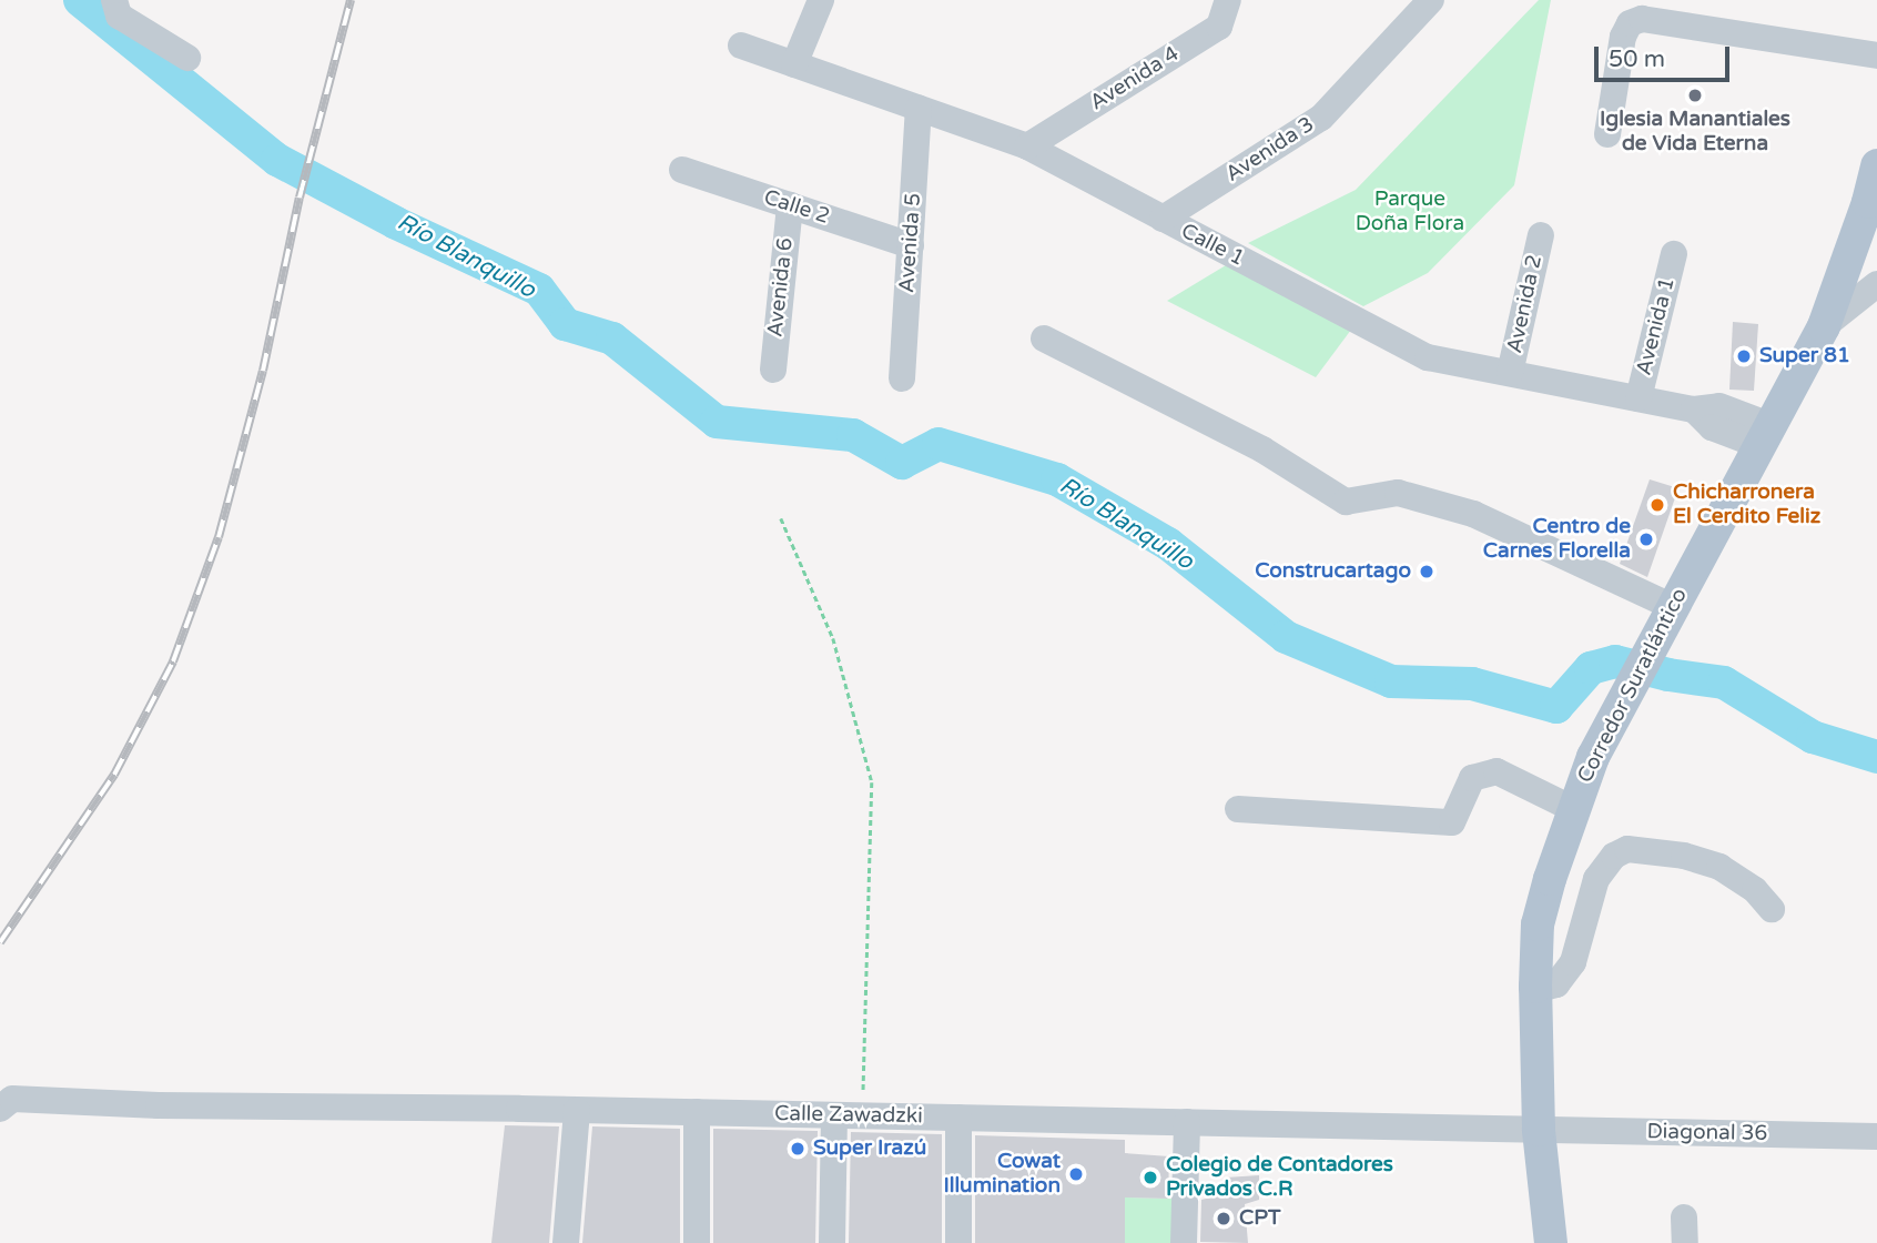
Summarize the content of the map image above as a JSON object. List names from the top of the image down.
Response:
{
  "streets": {
    "main road": ["Corredor Suratlántico"],
    "street": [
      "Avenida 4",
      "Avenida 3",
      "Calle 2",
      "Avenida 5",
      "Calle 1",
      "Avenida 6",
      "Avenida 2",
      "Avenida 1",
      "Calle Zawadzki",
      "Diagonal 36"
    ]
  },
  "crossings": [
    ["Avenida 4", "Calle 1"],
    ["Avenida 3", "Calle 1"],
    ["Calle 2", "Avenida 5"],
    ["Calle 2", "Avenida 6"],
    ["Avenida 5", "Calle 1"],
    ["Calle 1", "Avenida 2"],
    ["Calle 1", "Avenida 1"],
    ["Calle 1", "Corredor Suratlántico"],
    ["Corredor Suratlántico", "Calle Zawadzki"],
    ["Corredor Suratlántico", "Diagonal 36"],
    ["Calle Zawadzki", "Diagonal 36"]
  ],
  "water": ["Río Blanquillo"],
  "parks": ["Parque Doña Flora"],
  "places": [
    "Iglesia Manantiales de Vida Eterna",
    "Super 81",
    "Chicharronera El Cerdito Feliz",
    "Centro de Carnes Florella",
    "Construcartago",
    "Super Irazú",
    "Cowat Illumination",
    "Colegio de Contadores Privados C.R",
    "CPT"
  ],
  "scale_bar": "50 m"
}
